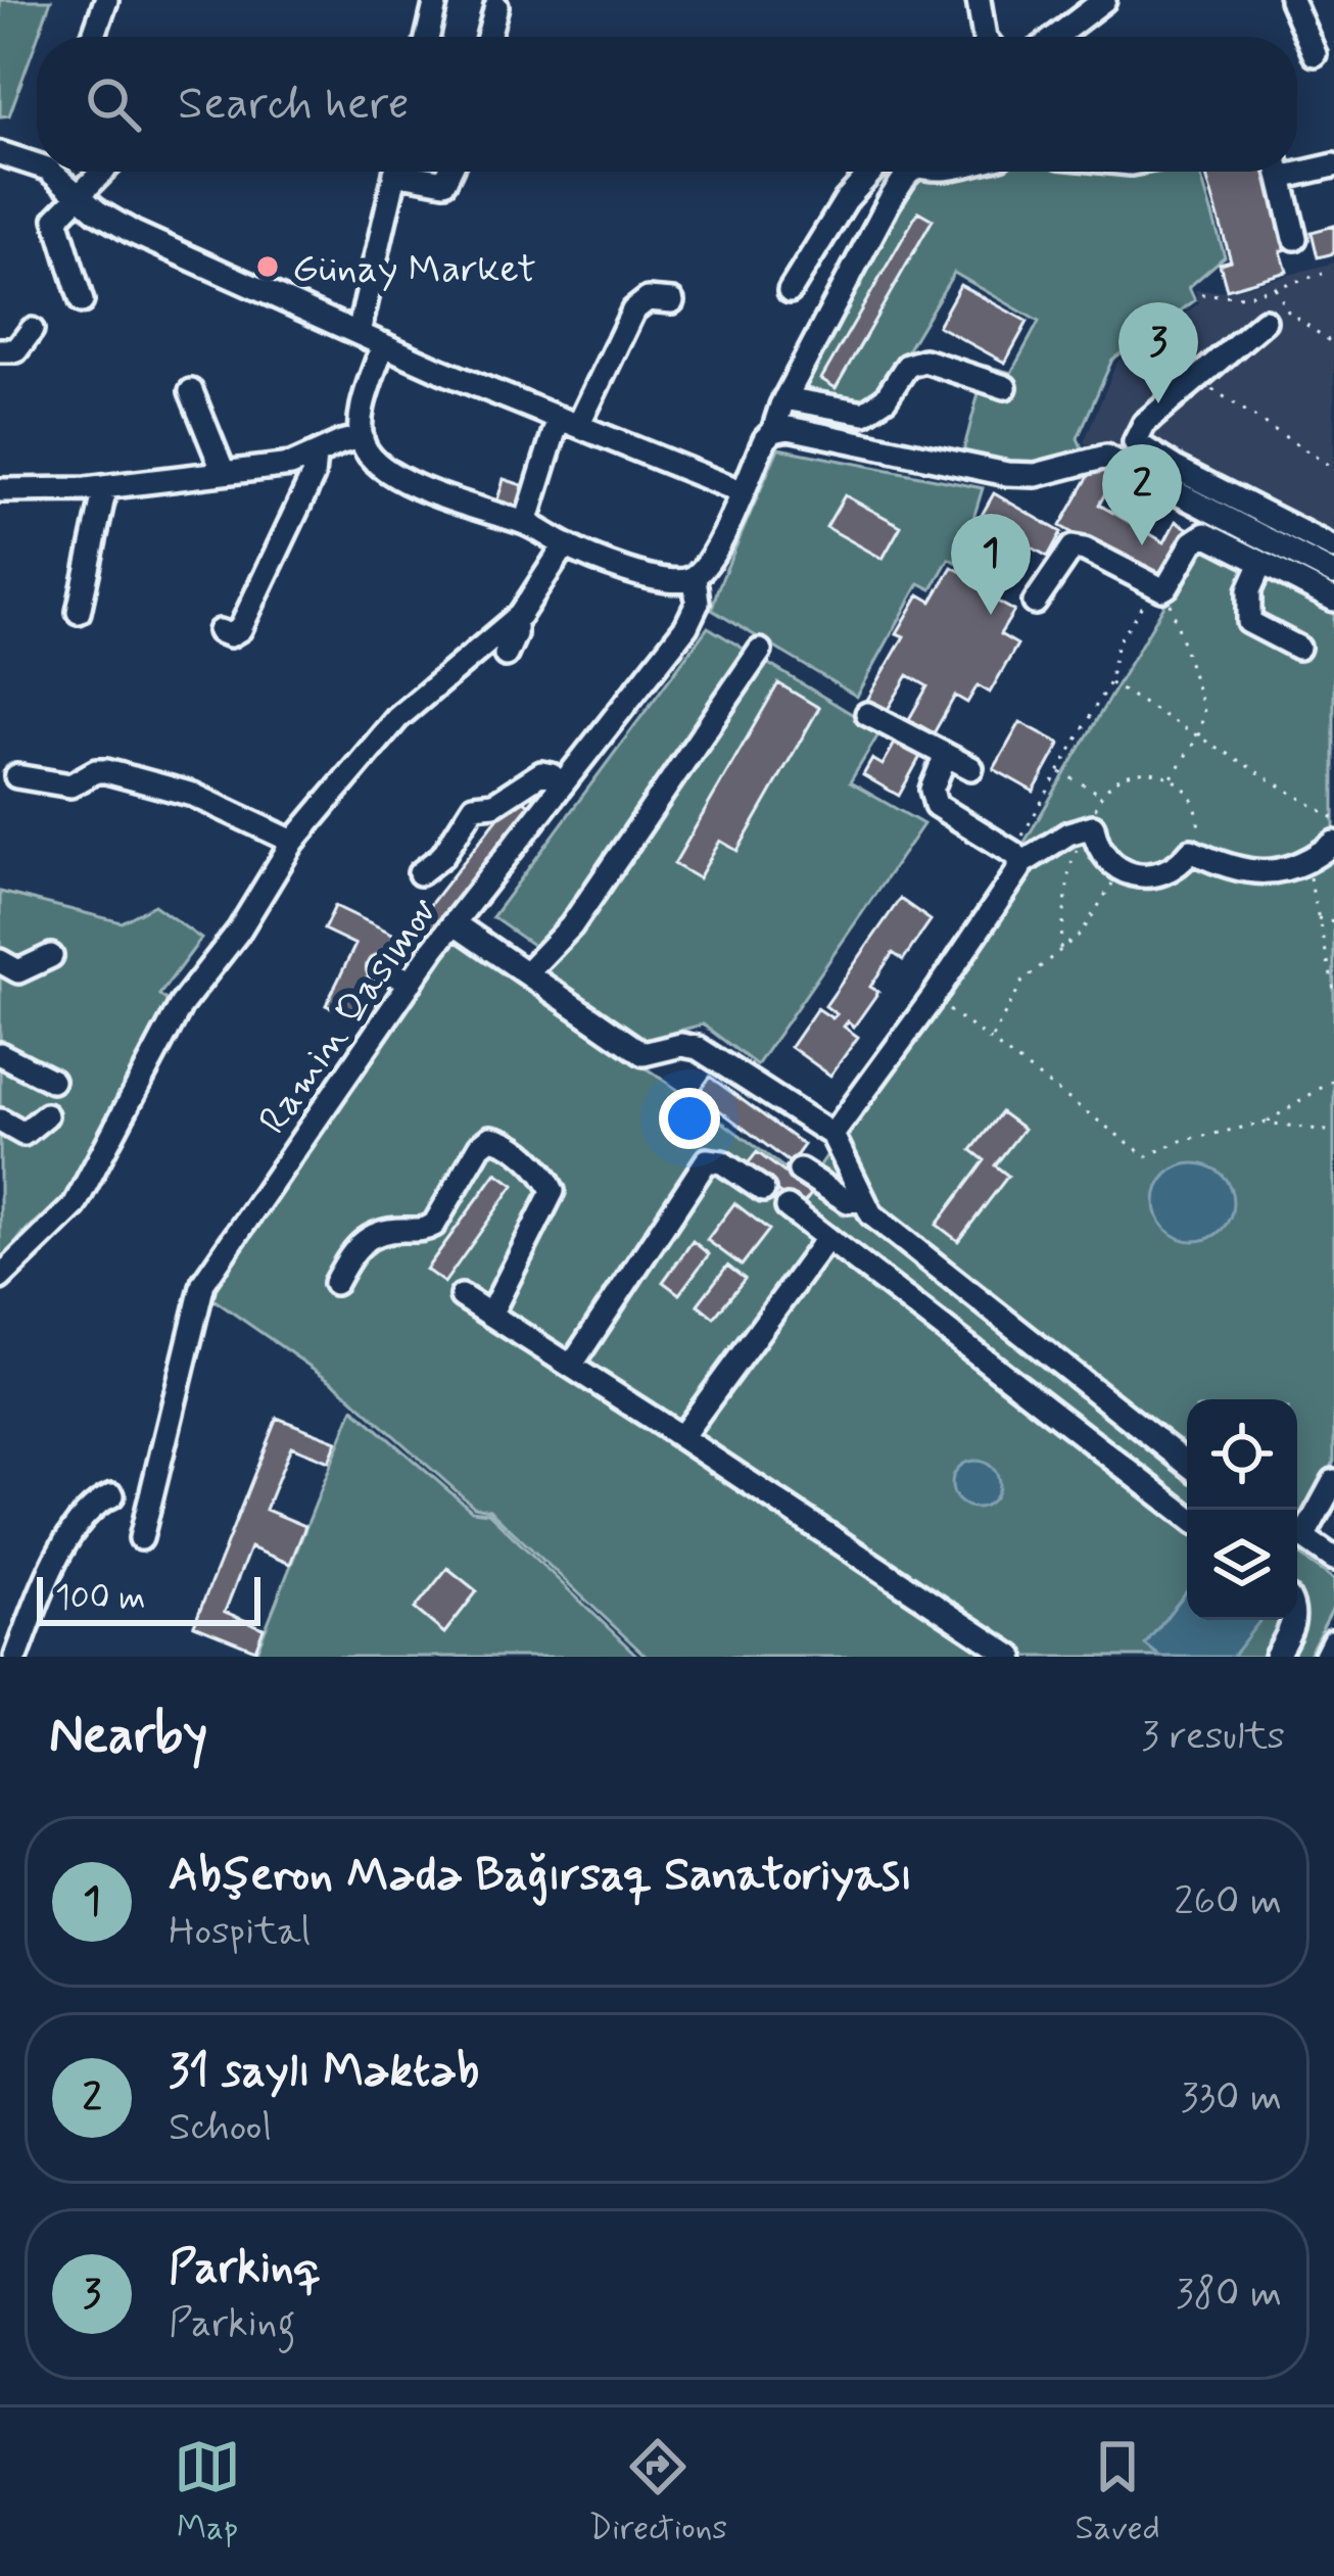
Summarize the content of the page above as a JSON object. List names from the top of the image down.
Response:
{
  "streets": {
    "street": ["Ramin Qasımov"]
  },
  "places": ["Günay Market"],
  "scale_bar": "100 m",
  "page": {
    "search": "Search here",
    "pins": ["3", "2", "1"],
    "scale": "100 m",
    "heading": ["Nearby", "3 results"],
    "list": [
      {
        "mark": "1",
        "name": "Abşeron Mədə Bağırsaq Sanatoriyası",
        "note": "Hospital",
        "value": "260 m"
      },
      {
        "mark": "2",
        "name": "31 saylı Məktəb",
        "note": "School",
        "value": "330 m"
      },
      {
        "mark": "3",
        "name": "Parkinq",
        "note": "Parking",
        "value": "380 m"
      }
    ],
    "nav": ["Map", "Directions", "Saved"]
  }
}
